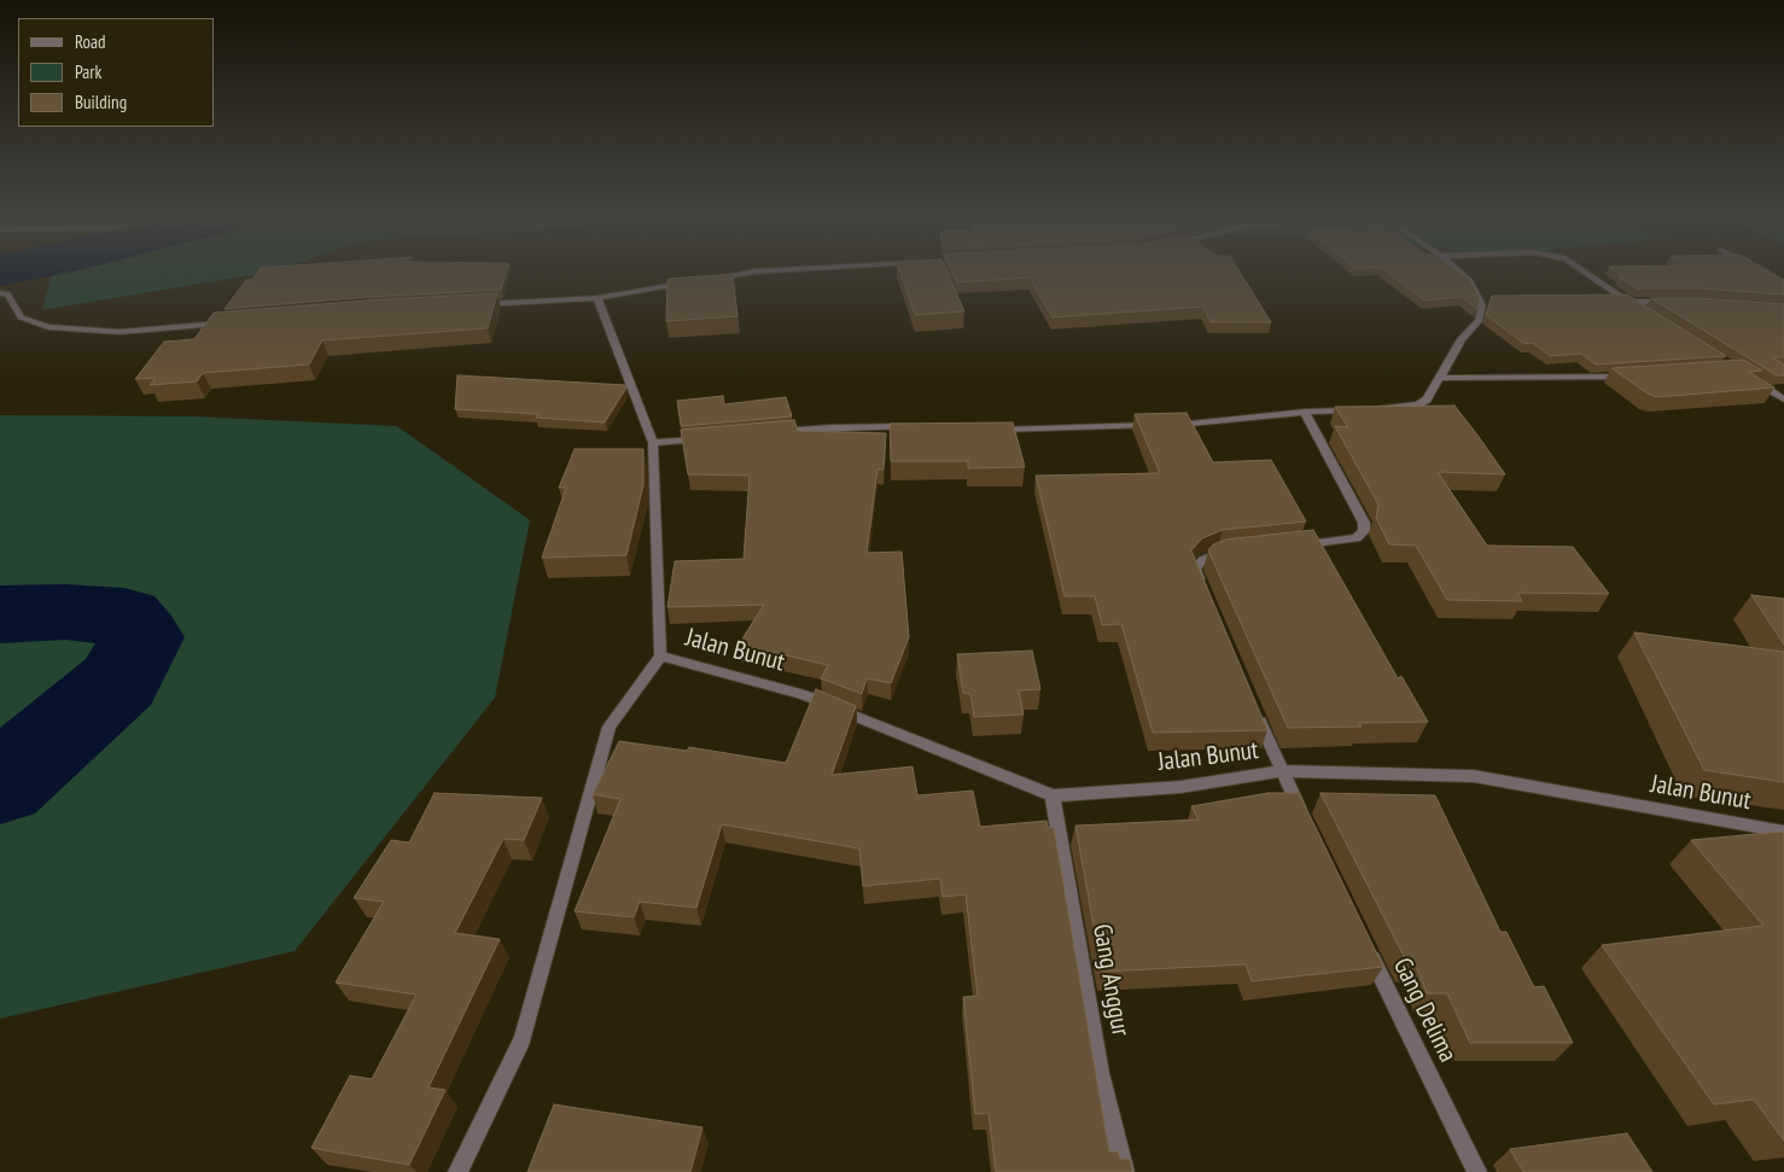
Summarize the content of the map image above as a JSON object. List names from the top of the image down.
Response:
{
  "streets": {
    "street": ["Jalan Bunut", "Gang Anggur", "Gang Delima"]
  },
  "crossings": [
    ["Jalan Bunut", "Gang Anggur"]
  ],
  "legend": ["Road", "Park", "Building"]
}
